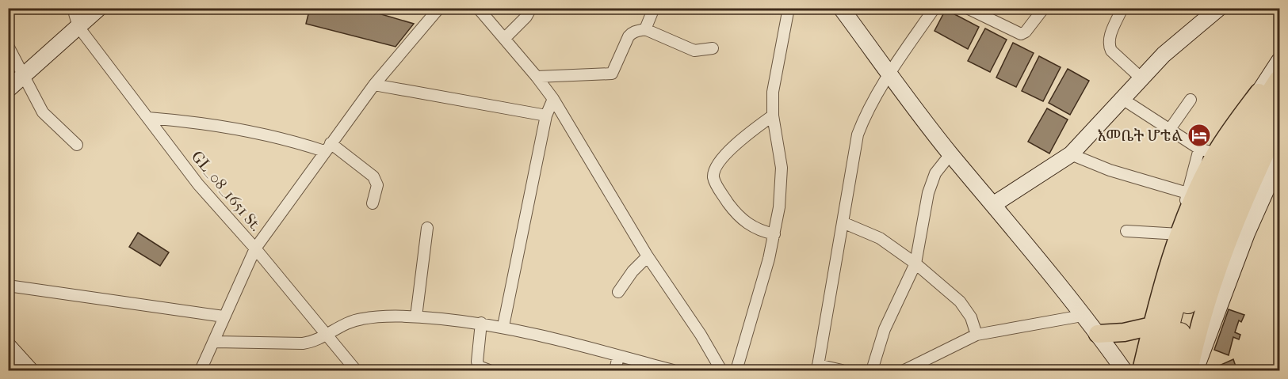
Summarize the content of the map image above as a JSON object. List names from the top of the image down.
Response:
{
  "streets": {
    "street": ["GL_08_1651 St."]
  },
  "places": {
    "hotel": ["እመቤት ሆቴል"]
  }
}
